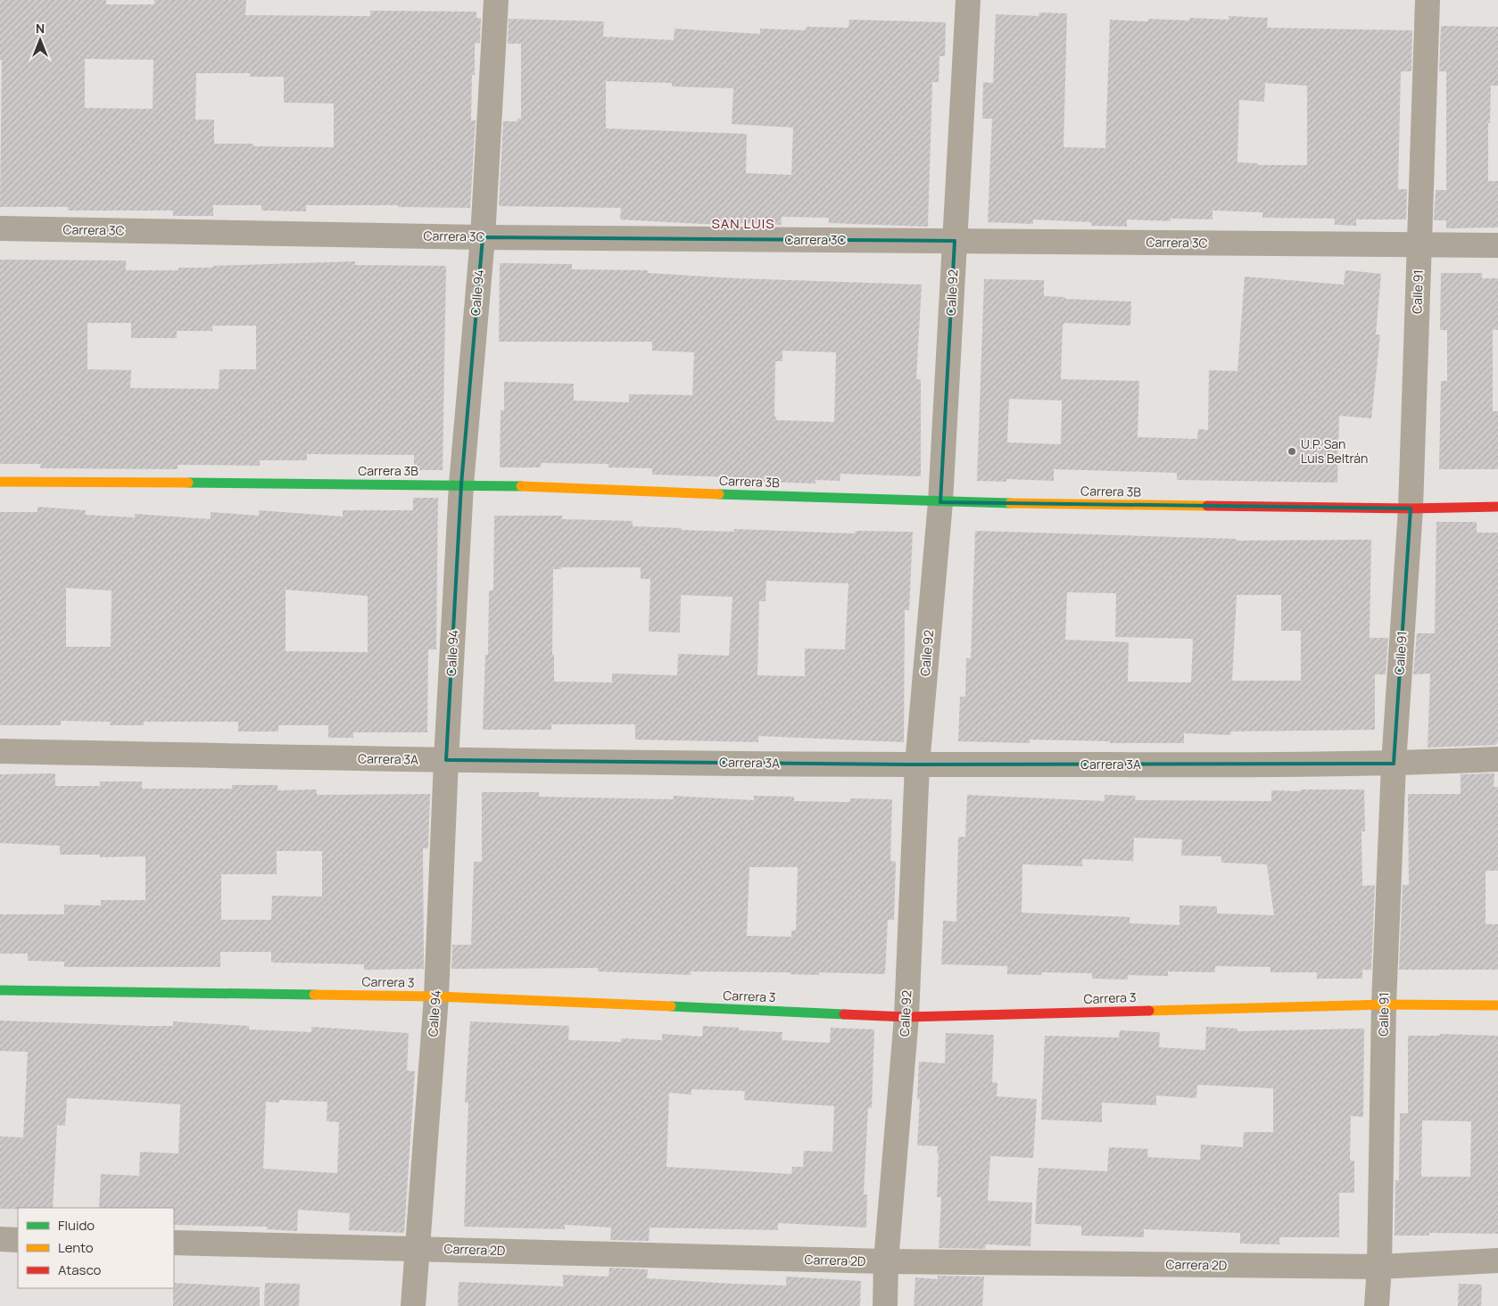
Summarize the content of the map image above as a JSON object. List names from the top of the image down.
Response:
{
  "streets": {
    "street": [
      "Carrera 3C",
      "Calle 91",
      "Calle 94",
      "Calle 92",
      "Carrera 3B",
      "Carrera 3A",
      "Carrera 3",
      "Carrera 2D"
    ]
  },
  "crossings": [
    ["Carrera 3C", "Calle 91"],
    ["Carrera 3C", "Calle 94"],
    ["Carrera 3C", "Calle 92"],
    ["Calle 91", "Carrera 3B"],
    ["Calle 91", "Carrera 3A"],
    ["Calle 91", "Carrera 3"],
    ["Calle 91", "Carrera 2D"],
    ["Calle 94", "Carrera 3B"],
    ["Calle 94", "Carrera 3A"],
    ["Calle 94", "Carrera 3"],
    ["Calle 94", "Carrera 2D"],
    ["Calle 92", "Carrera 3B"],
    ["Calle 92", "Carrera 3A"],
    ["Calle 92", "Carrera 3"],
    ["Calle 92", "Carrera 2D"]
  ],
  "districts": ["SAN LUIS"],
  "places": ["U.P. San Luis Beltrán"],
  "legend": ["Fluido", "Lento", "Atasco"],
  "north": "top"
}
